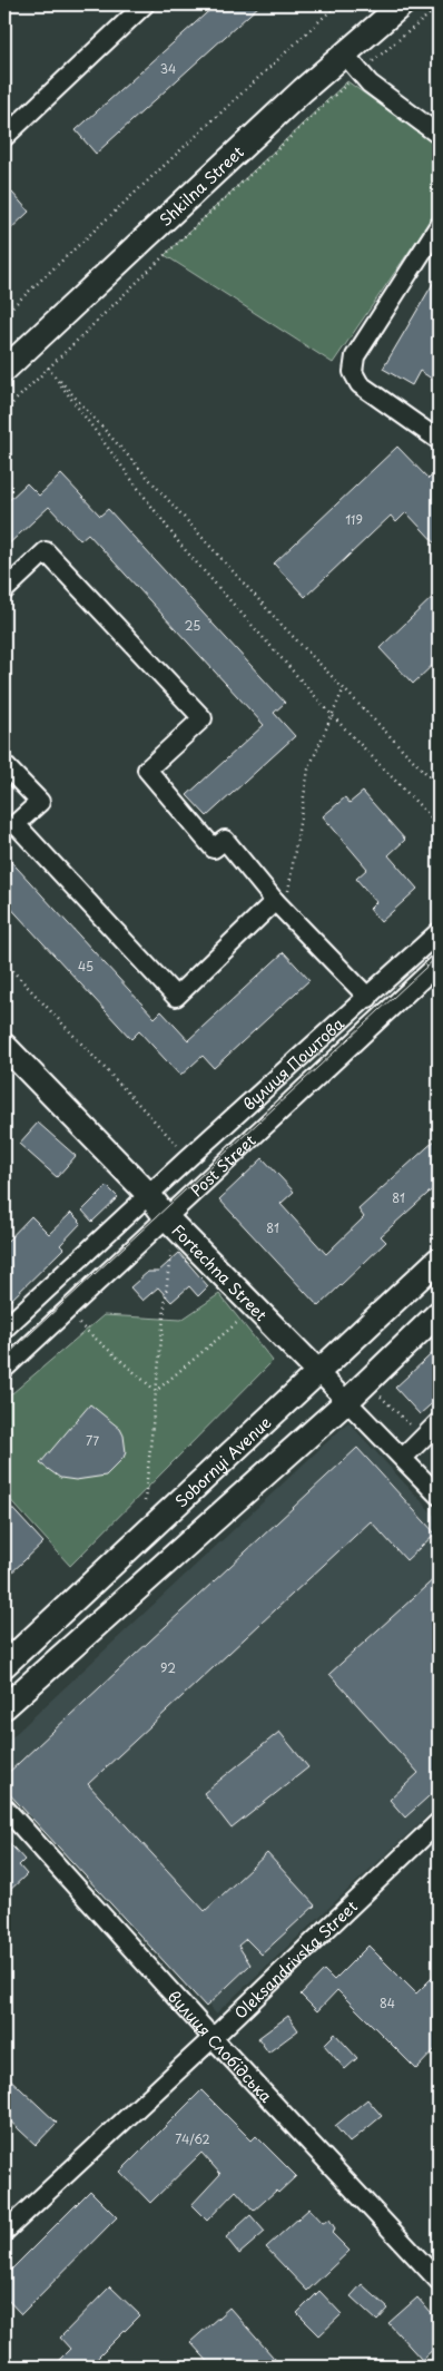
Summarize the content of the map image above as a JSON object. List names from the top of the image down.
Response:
{
  "streets": {
    "main road": ["Shkilna Street", "Fortechna Street", "Sobornyi Avenue"],
    "street": [
      "вулиця Поштова",
      "Post Street",
      "Oleksandrivska Street",
      "вулиця Слобідська"
    ]
  },
  "crossings": [
    ["вулиця Поштова", "Fortechna Street"],
    ["Post Street", "Fortechna Street"],
    ["Fortechna Street", "Sobornyi Avenue"],
    ["Oleksandrivska Street", "вулиця Слобідська"]
  ],
  "house_numbers": [
    "34",
    "119",
    "25",
    "45",
    "81",
    "81",
    "77",
    "92",
    "84",
    "74/62"
  ]
}
